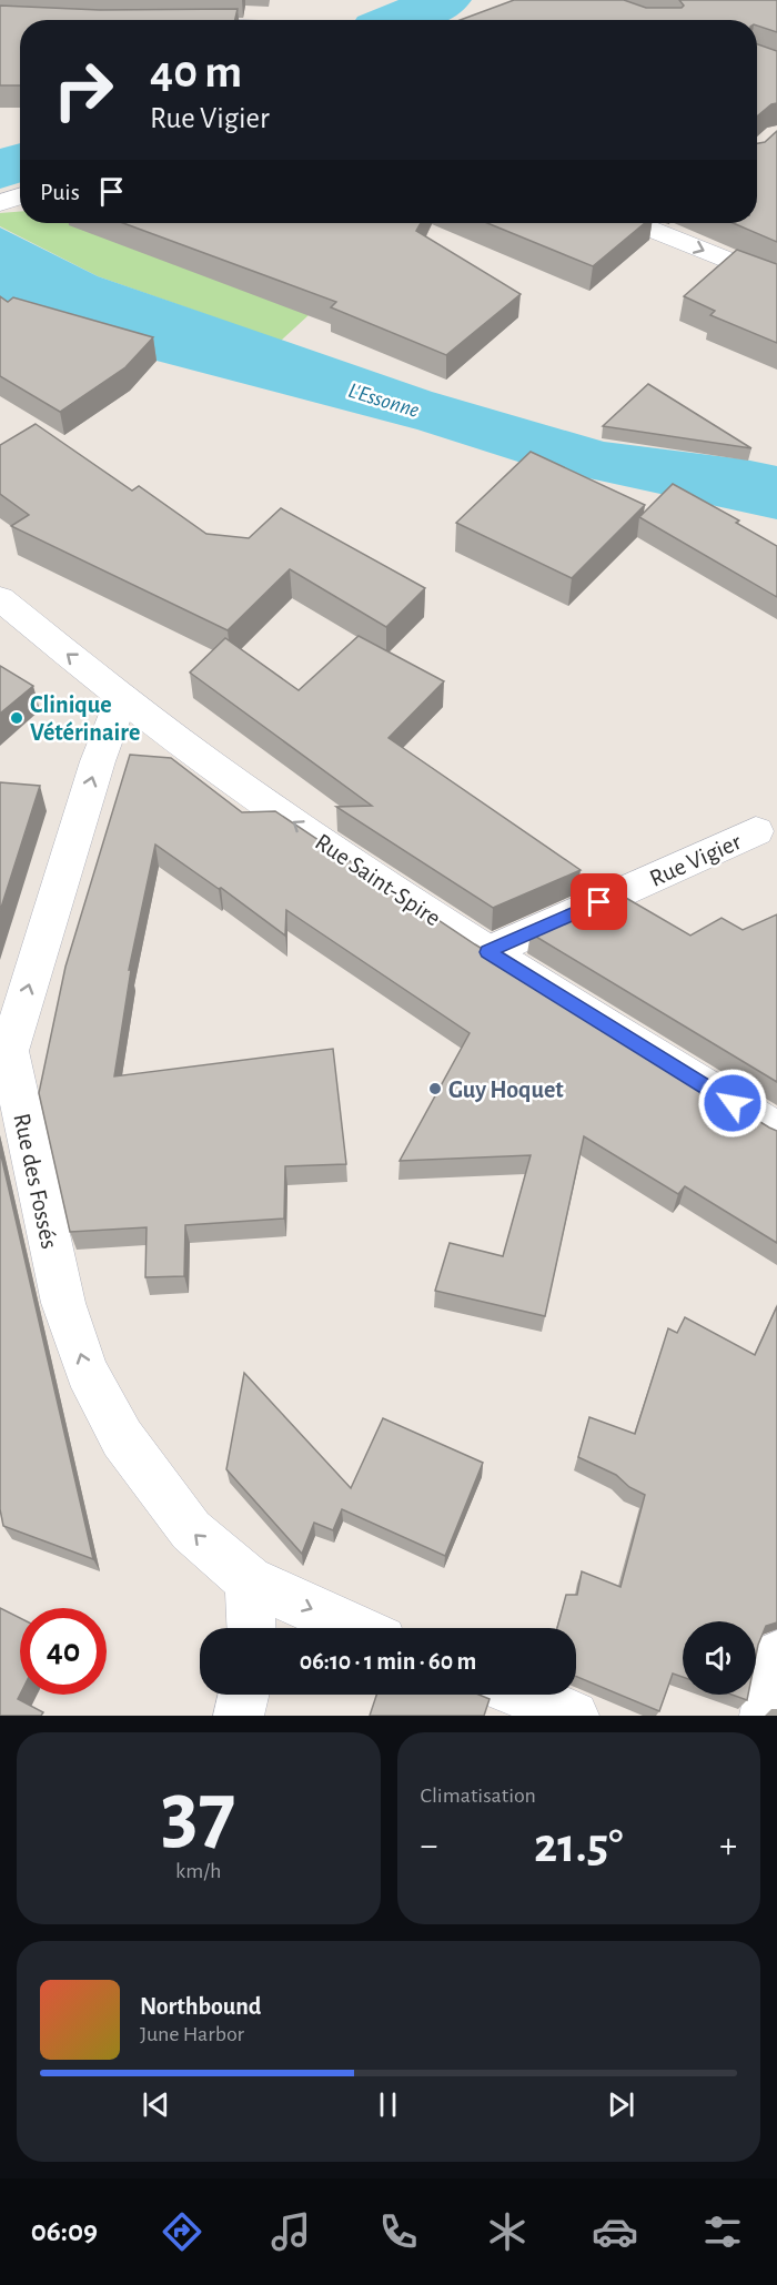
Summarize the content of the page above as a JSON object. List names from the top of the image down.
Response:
{
  "streets": {
    "street": ["Rue Vigier", "Rue Saint-Spire", "Rue des Fossés"]
  },
  "crossings": [
    ["Rue Vigier", "Rue Saint-Spire"],
    ["Rue Saint-Spire", "Rue des Fossés"]
  ],
  "one_way": ["Rue Saint-Spire"],
  "water": ["L'Essonne"],
  "places": ["Clinique Vétérinaire", "Guy Hoquet"],
  "page": {
    "turn": ["40 m", "Rue Vigier"],
    "then": "Puis",
    "limit": "40",
    "trip": "06:10 · 1 min · 60 m",
    "tile": [
      ["37", "km/h"],
      "Climatisation"
    ],
    "heat": ["−", "21.5°", "+"],
    "song": ["Northbound", "June Harbor"],
    "tabs": "06:09"
  }
}
